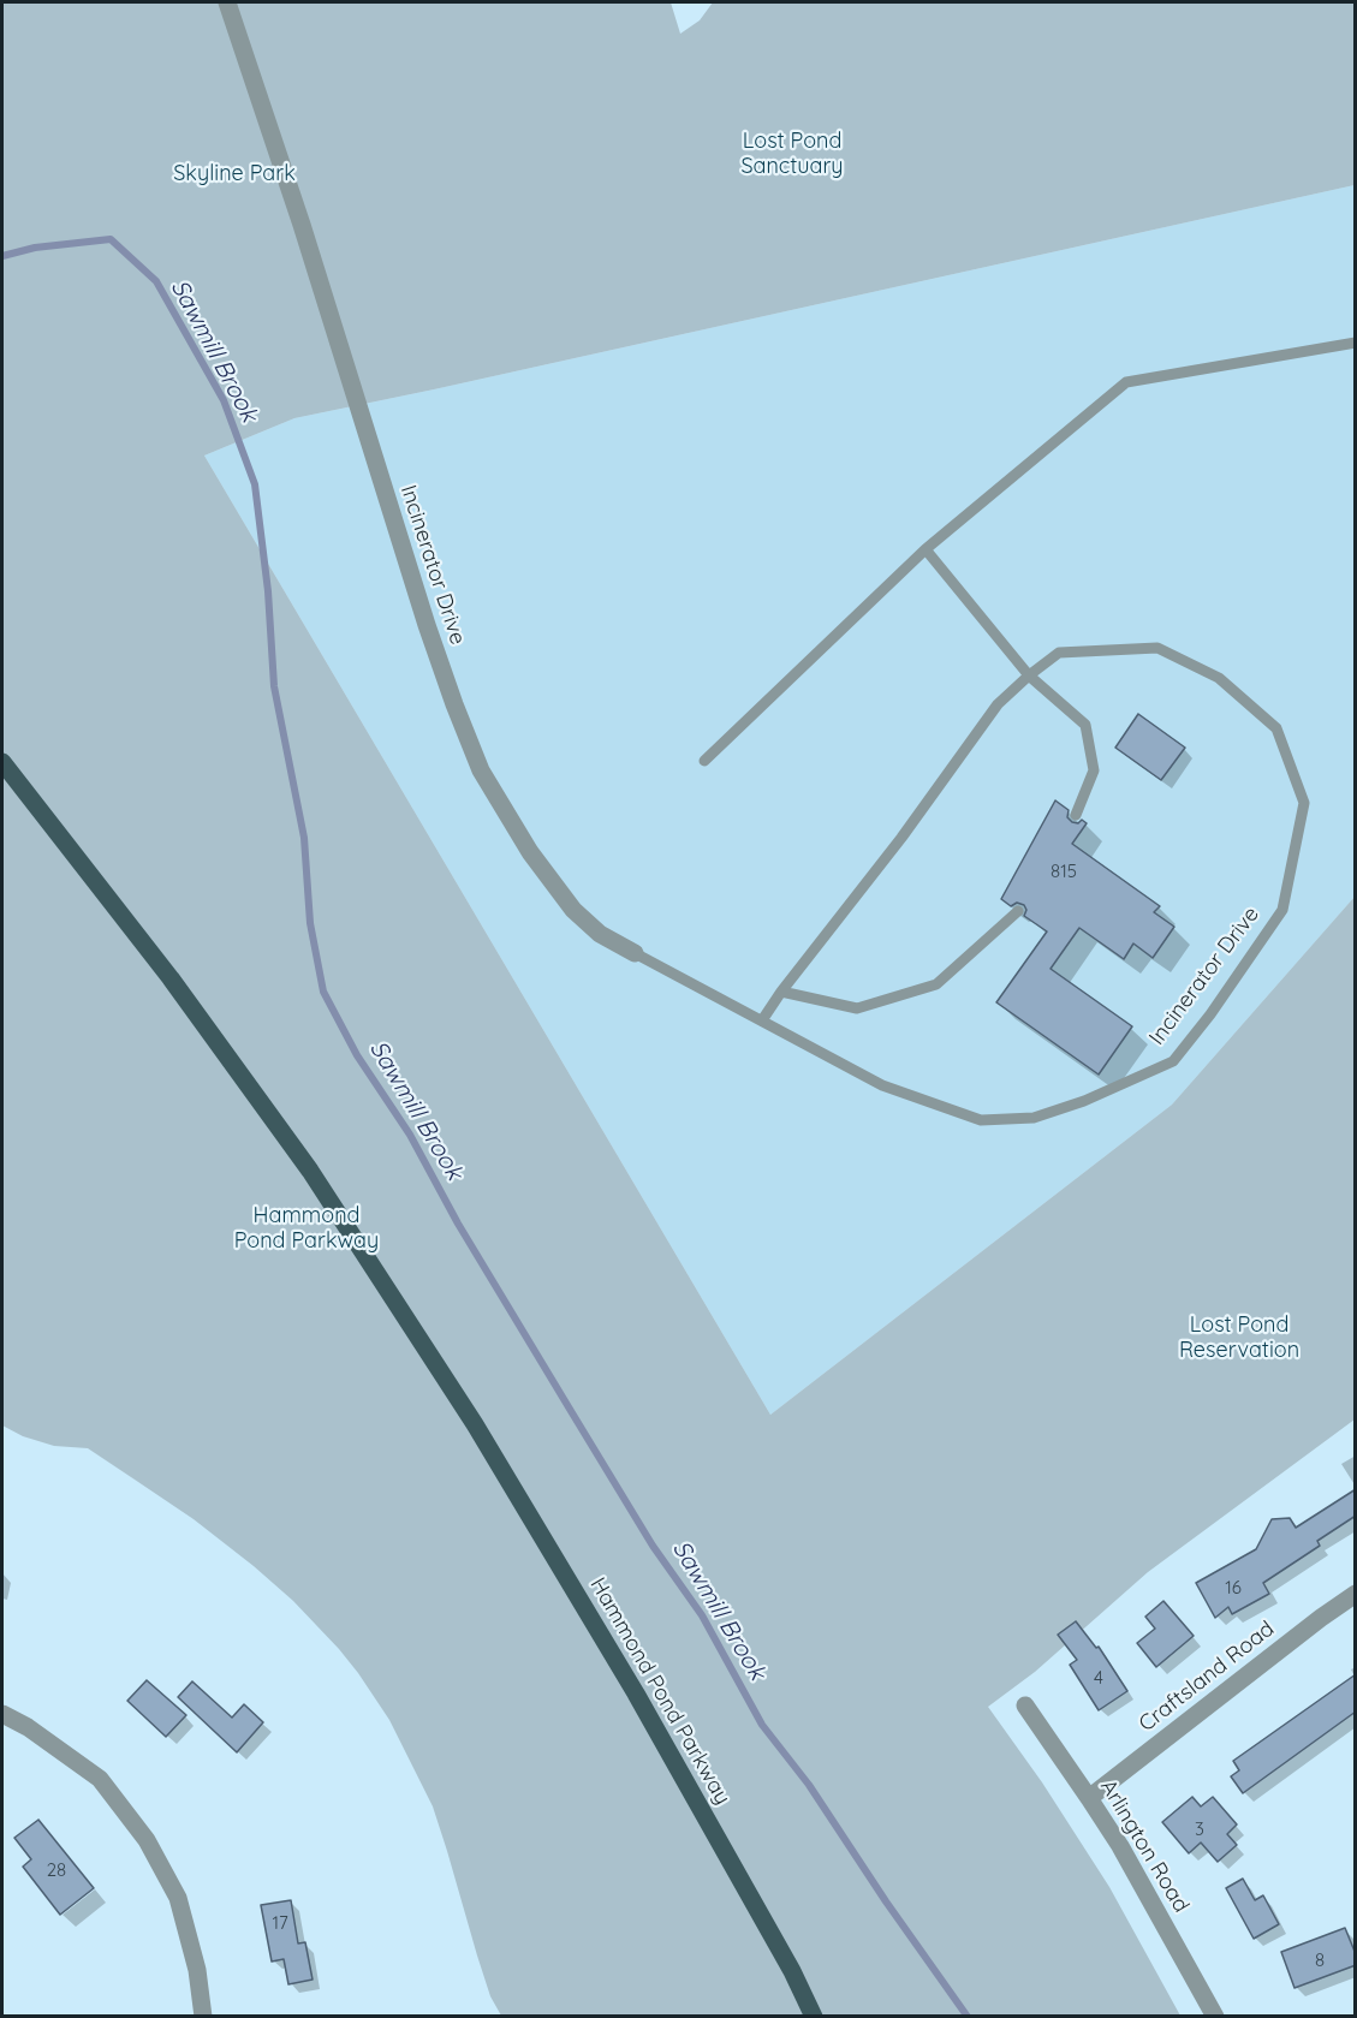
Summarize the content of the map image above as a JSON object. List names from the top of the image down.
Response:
{
  "streets": {
    "main road": ["Hammond Pond Parkway"],
    "street": ["Incinerator Drive", "Craftsland Road", "Arlington Road"]
  },
  "crossings": [
    ["Craftsland Road", "Arlington Road"]
  ],
  "water": ["Sawmill Brook"],
  "parks": [
    "Lost Pond Sanctuary",
    "Skyline Park",
    "Hammond Pond Parkway",
    "Lost Pond Reservation"
  ],
  "house_numbers": [
    "815",
    "16",
    "4",
    "3",
    "28",
    "17",
    "8"
  ]
}
